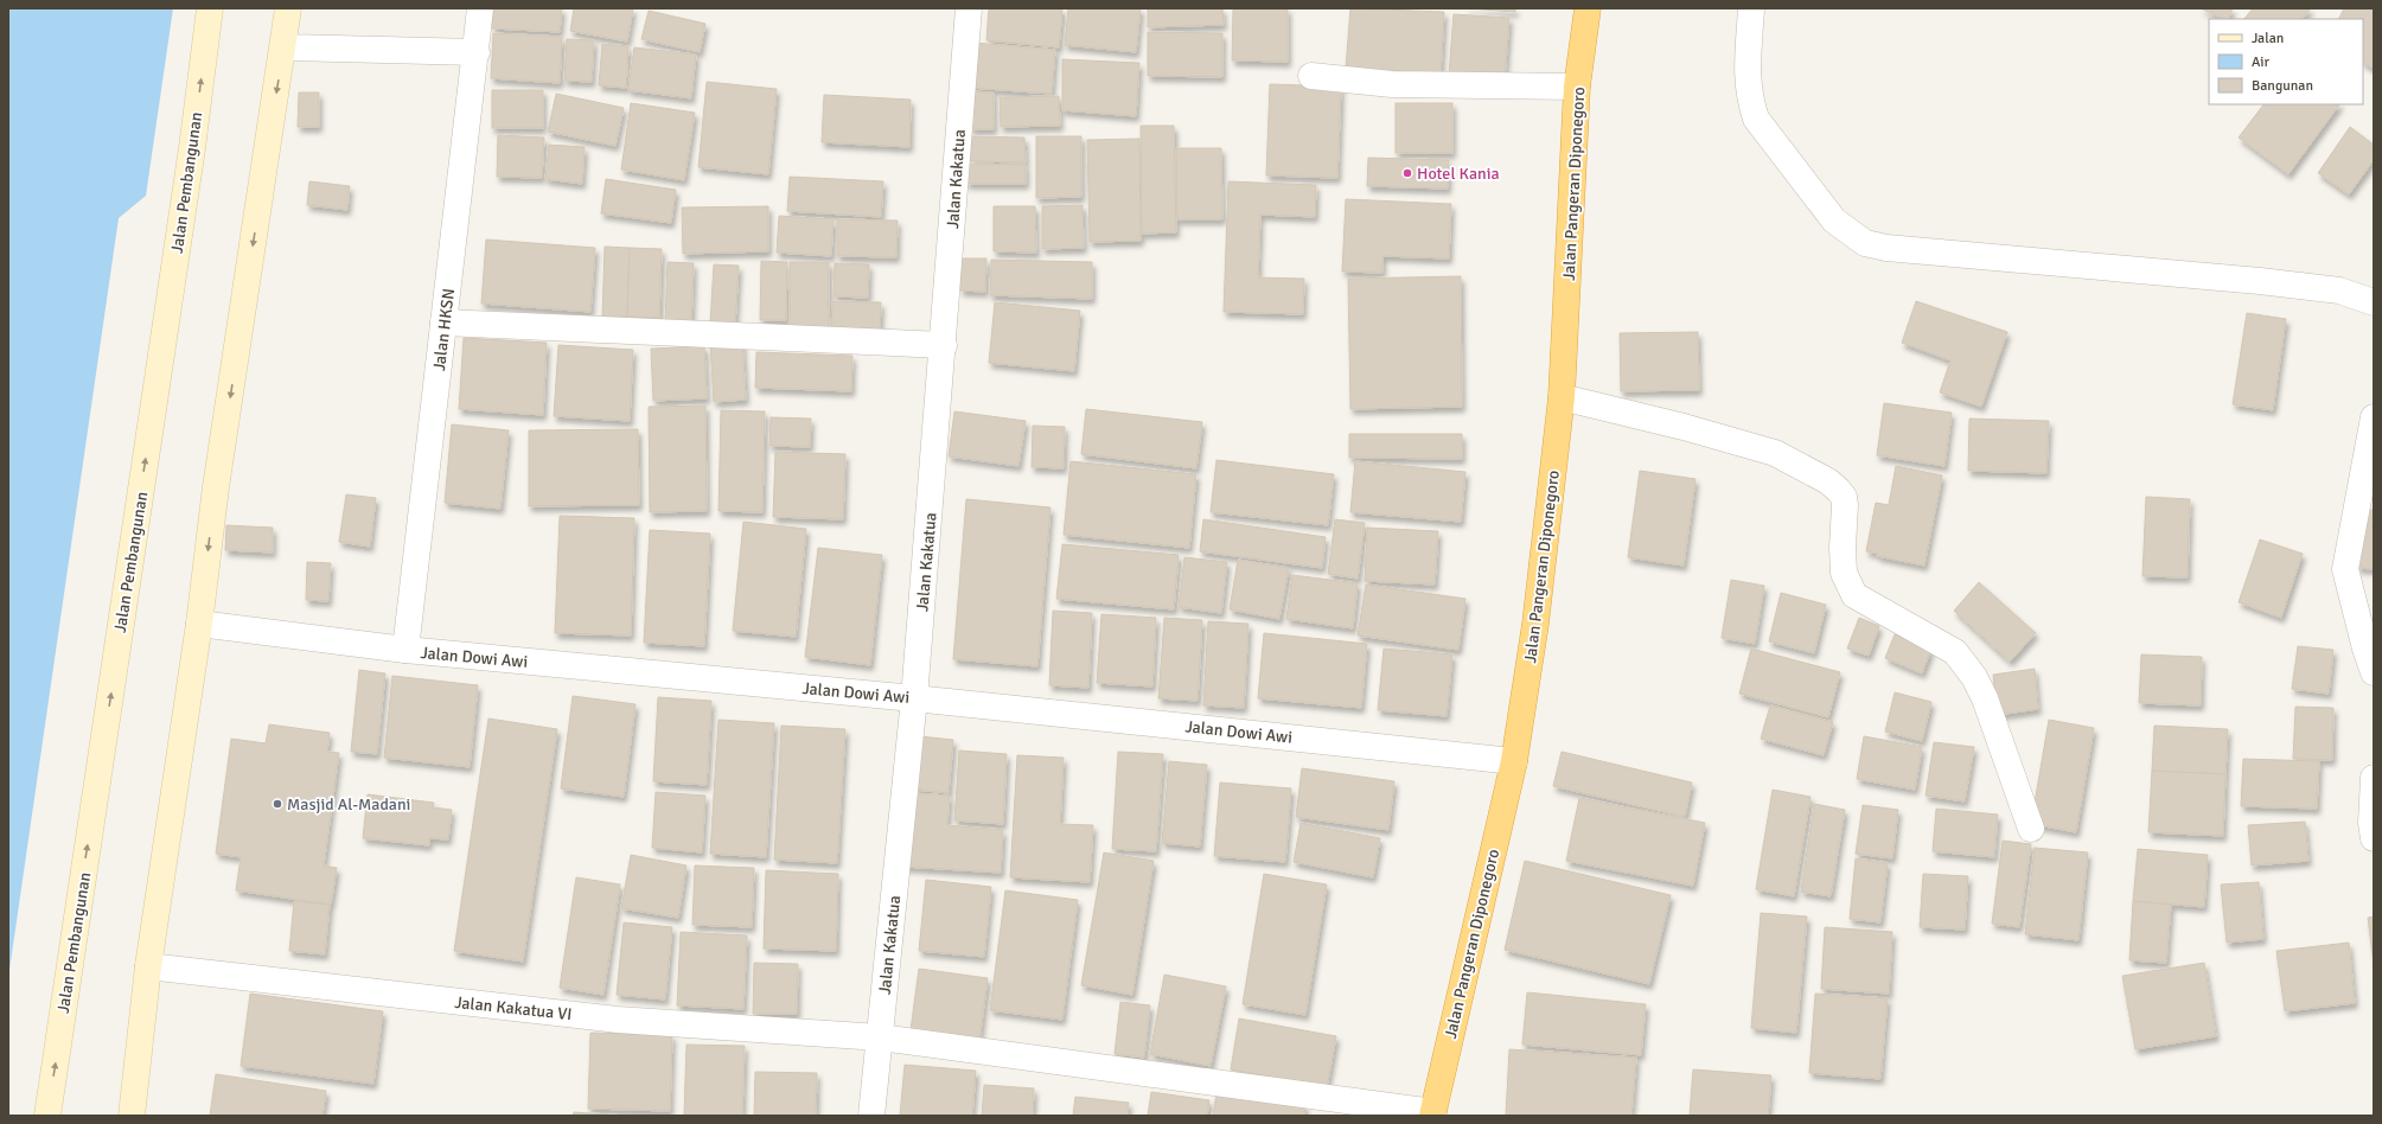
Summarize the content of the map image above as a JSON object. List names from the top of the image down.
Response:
{
  "streets": {
    "highway": ["Jalan Pangeran Diponegoro"],
    "main road": ["Jalan Pembangunan"],
    "street": [
      "Jalan Kakatua",
      "Jalan HKSN",
      "Jalan Dowi Awi",
      "Jalan Kakatua VI"
    ]
  },
  "crossings": [
    ["Jalan Kakatua", "Jalan Dowi Awi"],
    ["Jalan Kakatua", "Jalan Kakatua VI"],
    ["Jalan Pangeran Diponegoro", "Jalan Dowi Awi"],
    ["Jalan Pangeran Diponegoro", "Jalan Kakatua VI"],
    ["Jalan HKSN", "Jalan Dowi Awi"]
  ],
  "places": ["Hotel Kania", "Masjid Al-Madani"],
  "legend": ["Jalan", "Air", "Bangunan"]
}
